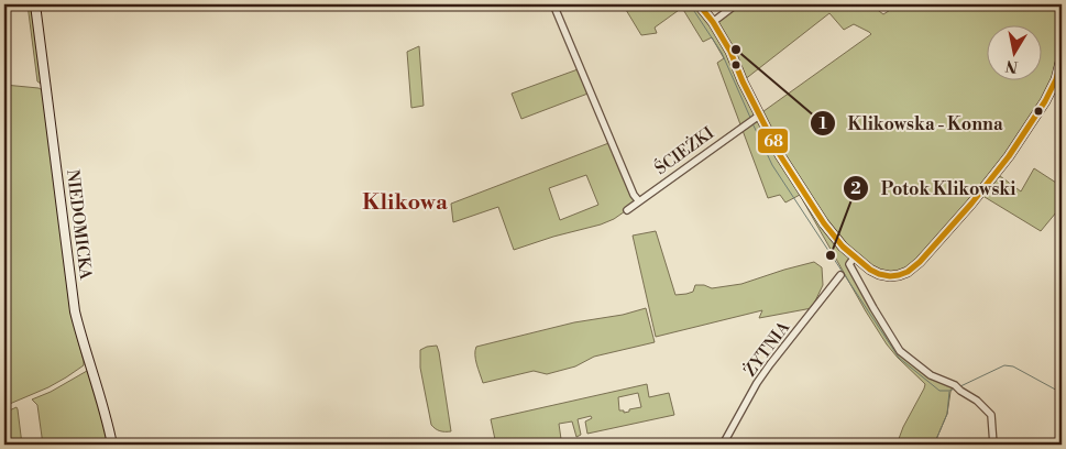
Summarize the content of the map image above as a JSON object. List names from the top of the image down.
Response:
{
  "streets": {
    "street": ["ŚCIEŻKI", "NIEDOMICKA", "ŻYTNIA"]
  },
  "districts": ["Klikowa"],
  "places": ["Klikowska - Konna", "Potok Klikowski"],
  "lines": ["transit line 68"],
  "north": "bottom"
}
